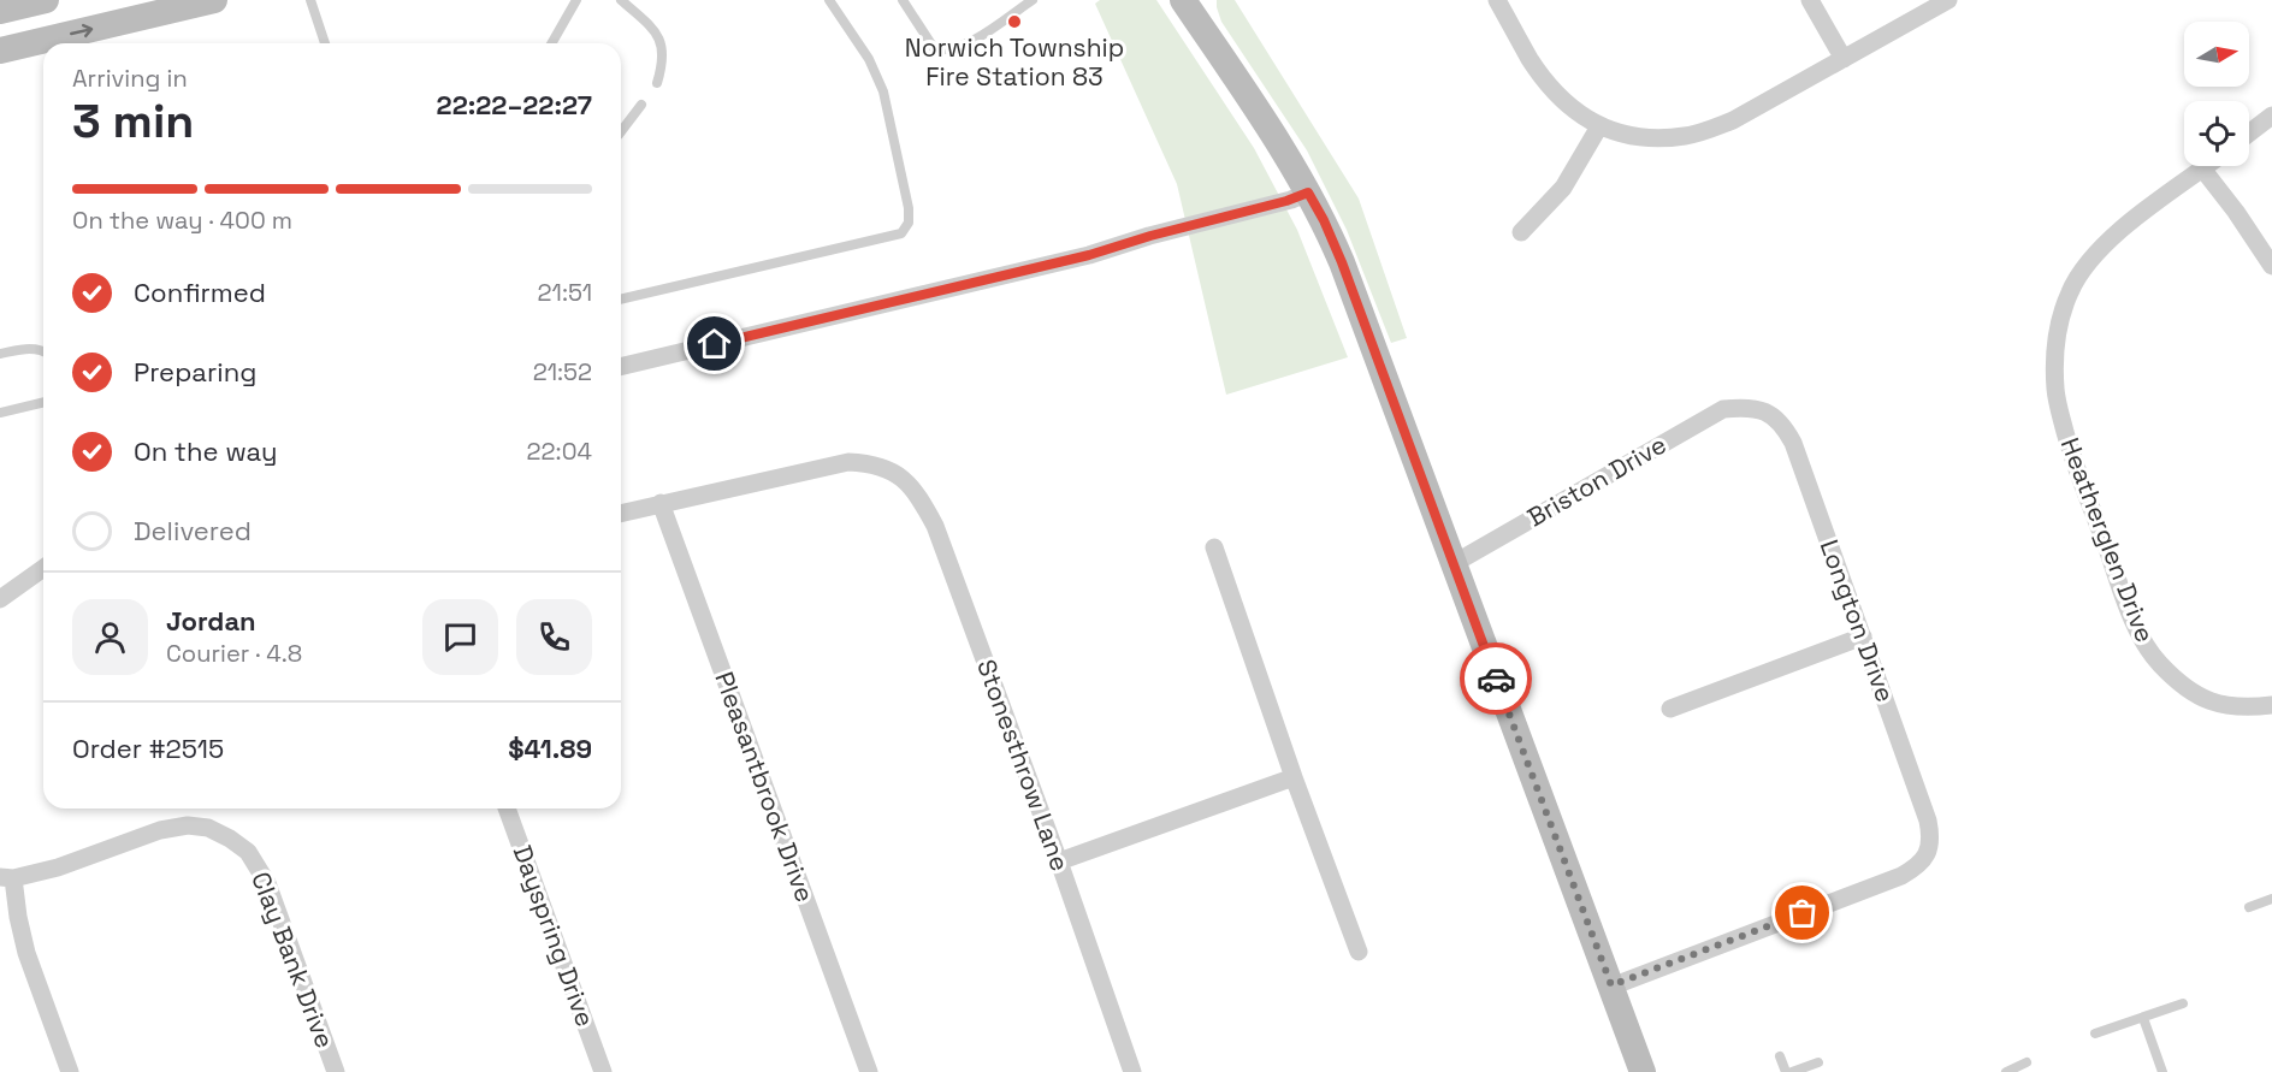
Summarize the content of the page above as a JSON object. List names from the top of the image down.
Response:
{
  "streets": {
    "street": [
      "Briston Drive",
      "Heatherglen Drive",
      "Longton Drive",
      "Stonesthrow Lane",
      "Pleasantbrook Drive",
      "Dayspring Drive",
      "Clay Bank Drive"
    ]
  },
  "crossings": [
    ["Briston Drive", "Longton Drive"],
    ["Stonesthrow Lane", "Pleasantbrook Drive"]
  ],
  "places": ["Norwich Township Fire Station 83"],
  "north": "right",
  "page": {
    "heading": ["3 min", "Arriving in", "22:22–22:27"],
    "panel": [
      "Jordan",
      "Courier · 4.8",
      "Order #2515",
      "$41.89"
    ],
    "bar": "On the way · 400 m",
    "list": [
      ["Confirmed", "21:51"],
      ["Preparing", "21:52"],
      ["On the way", "22:04"],
      "Delivered"
    ]
  }
}
